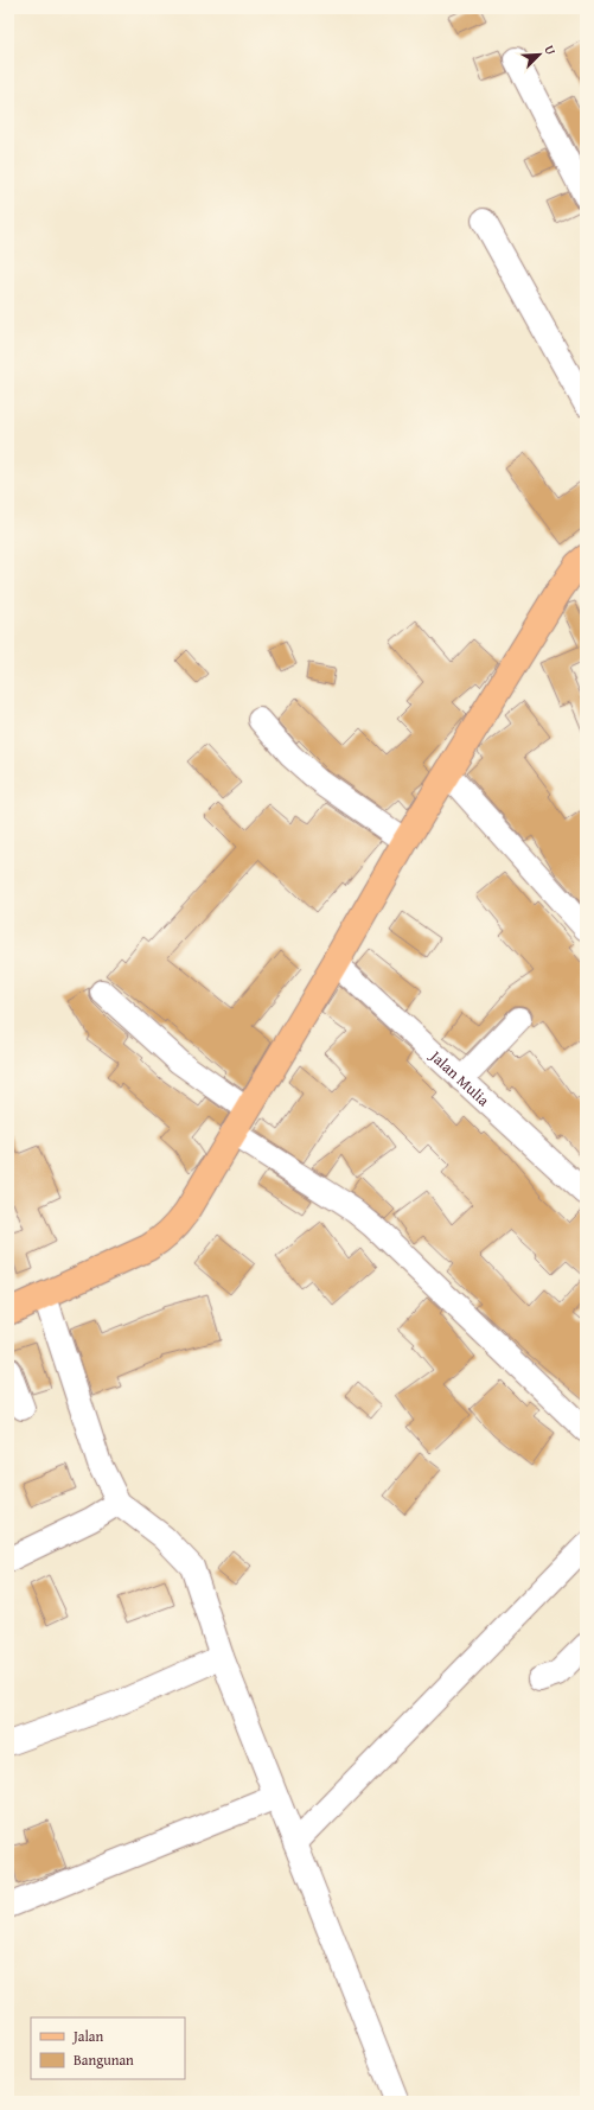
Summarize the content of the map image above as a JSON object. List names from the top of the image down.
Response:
{
  "streets": {
    "street": ["Jalan Mulia"]
  },
  "legend": ["Jalan", "Bangunan"],
  "north": "top right"
}
